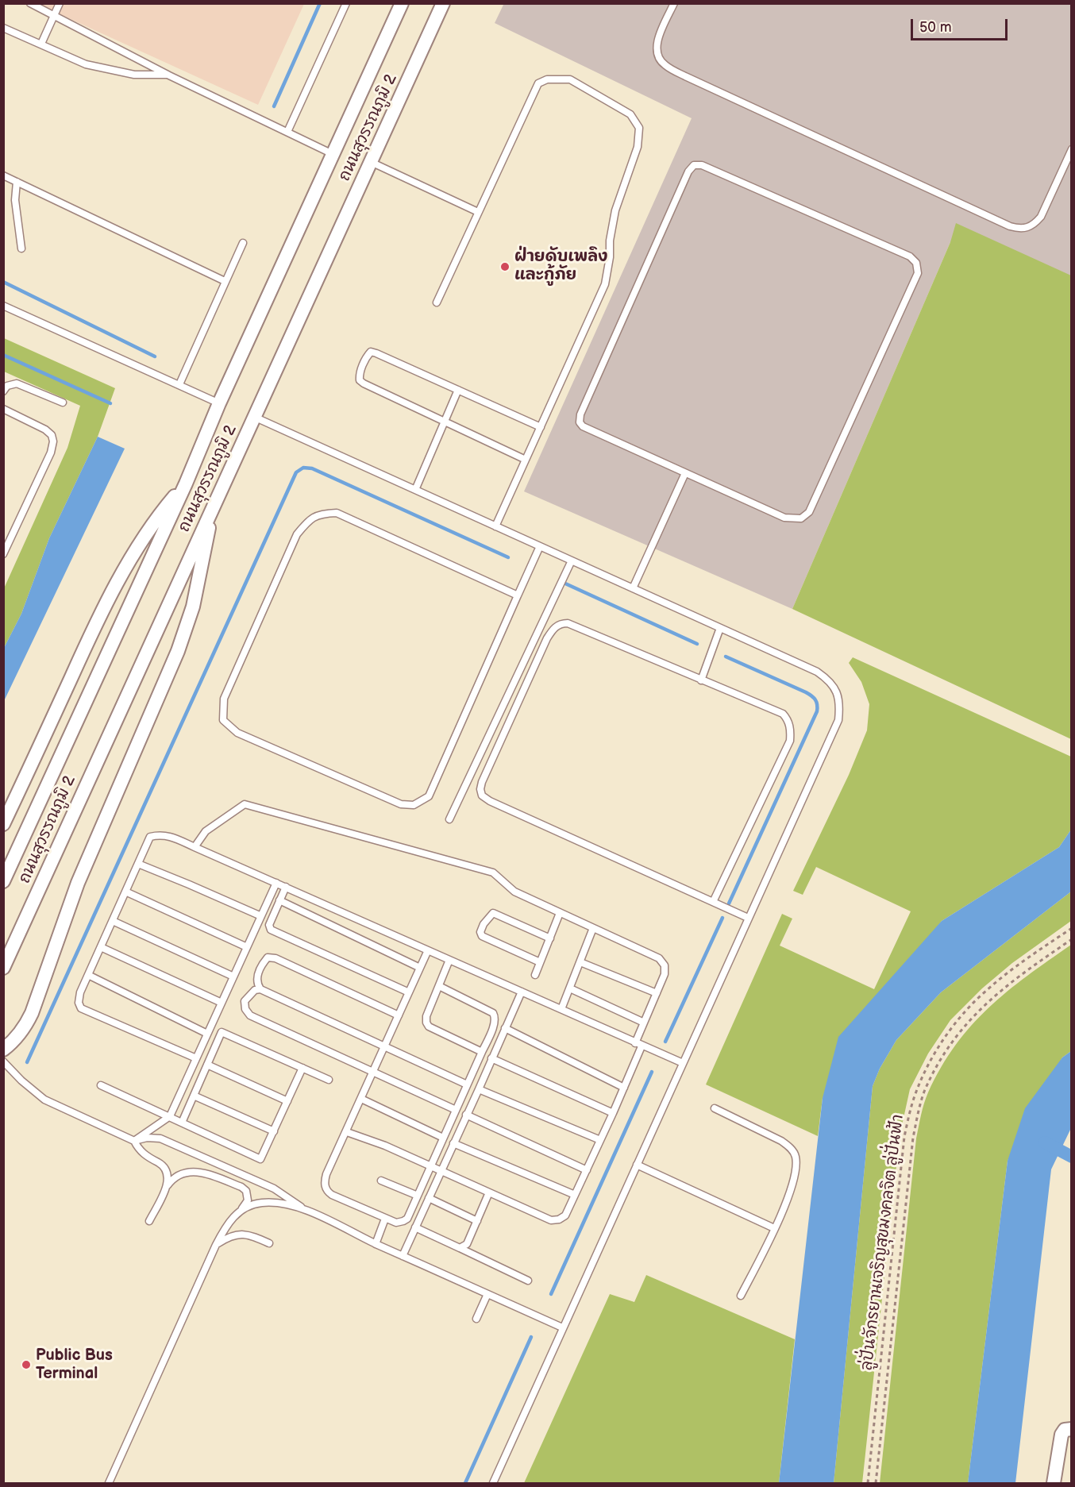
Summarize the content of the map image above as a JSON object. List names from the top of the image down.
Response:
{
  "streets": {
    "street": ["ถนนสุวรรณภูมิ 2"],
    "path": ["ลู่ปั่นจักรยานเจริญสุขมงคลจิต ลู่ปั่นฟ้า"]
  },
  "places": ["ฝ่ายดับเพลิง และกู้ภัย", "Public Bus Terminal"],
  "scale_bar": "50 m"
}
